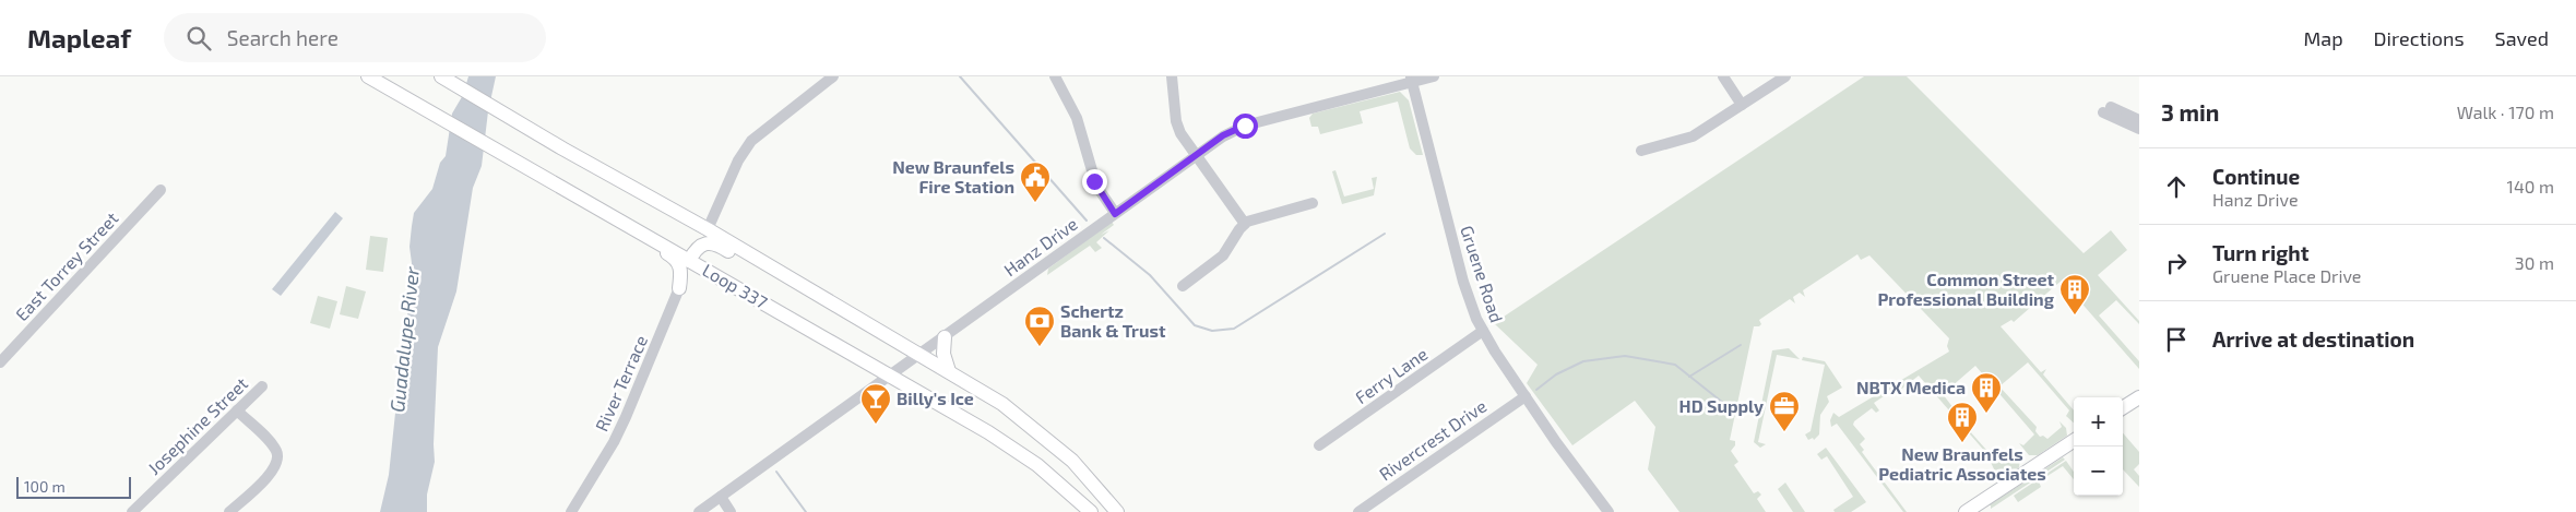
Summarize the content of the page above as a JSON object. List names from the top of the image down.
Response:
{
  "streets": {
    "main road": ["Loop 337"],
    "street": [
      "Hanz Drive",
      "East Torrey Street",
      "Gruene Road",
      "Ferry Lane",
      "River Terrace",
      "Josephine Street",
      "Rivercrest Drive"
    ]
  },
  "crossings": [
    ["Hanz Drive", "Gruene Road"],
    ["Hanz Drive", "Loop 337"],
    ["Gruene Road", "Ferry Lane"],
    ["Gruene Road", "Rivercrest Drive"],
    ["Loop 337", "River Terrace"]
  ],
  "water": ["Guadalupe River"],
  "places": {
    "public building": ["New Braunfels Fire Station"],
    "building": ["Common Street Professional Building", "NBTX Medica", "New Braunfels Pediatric Associates"],
    "bank": ["Schertz Bank & Trust"],
    "bar": ["Billy's Ice"],
    "office": ["HD Supply"]
  },
  "scale_bar": "100 m",
  "page": {
    "header": "Mapleaf",
    "search": "Search here",
    "nav": ["Map", "Directions", "Saved"],
    "heading": ["3 min", "Walk · 170 m"],
    "list": [
      ["Continue", "Hanz Drive", "140 m"],
      ["Turn right", "Gruene Place Drive", "30 m"],
      "Arrive at destination"
    ],
    "map_buttons": ["+", "−"],
    "scale": "100 m"
  }
}
